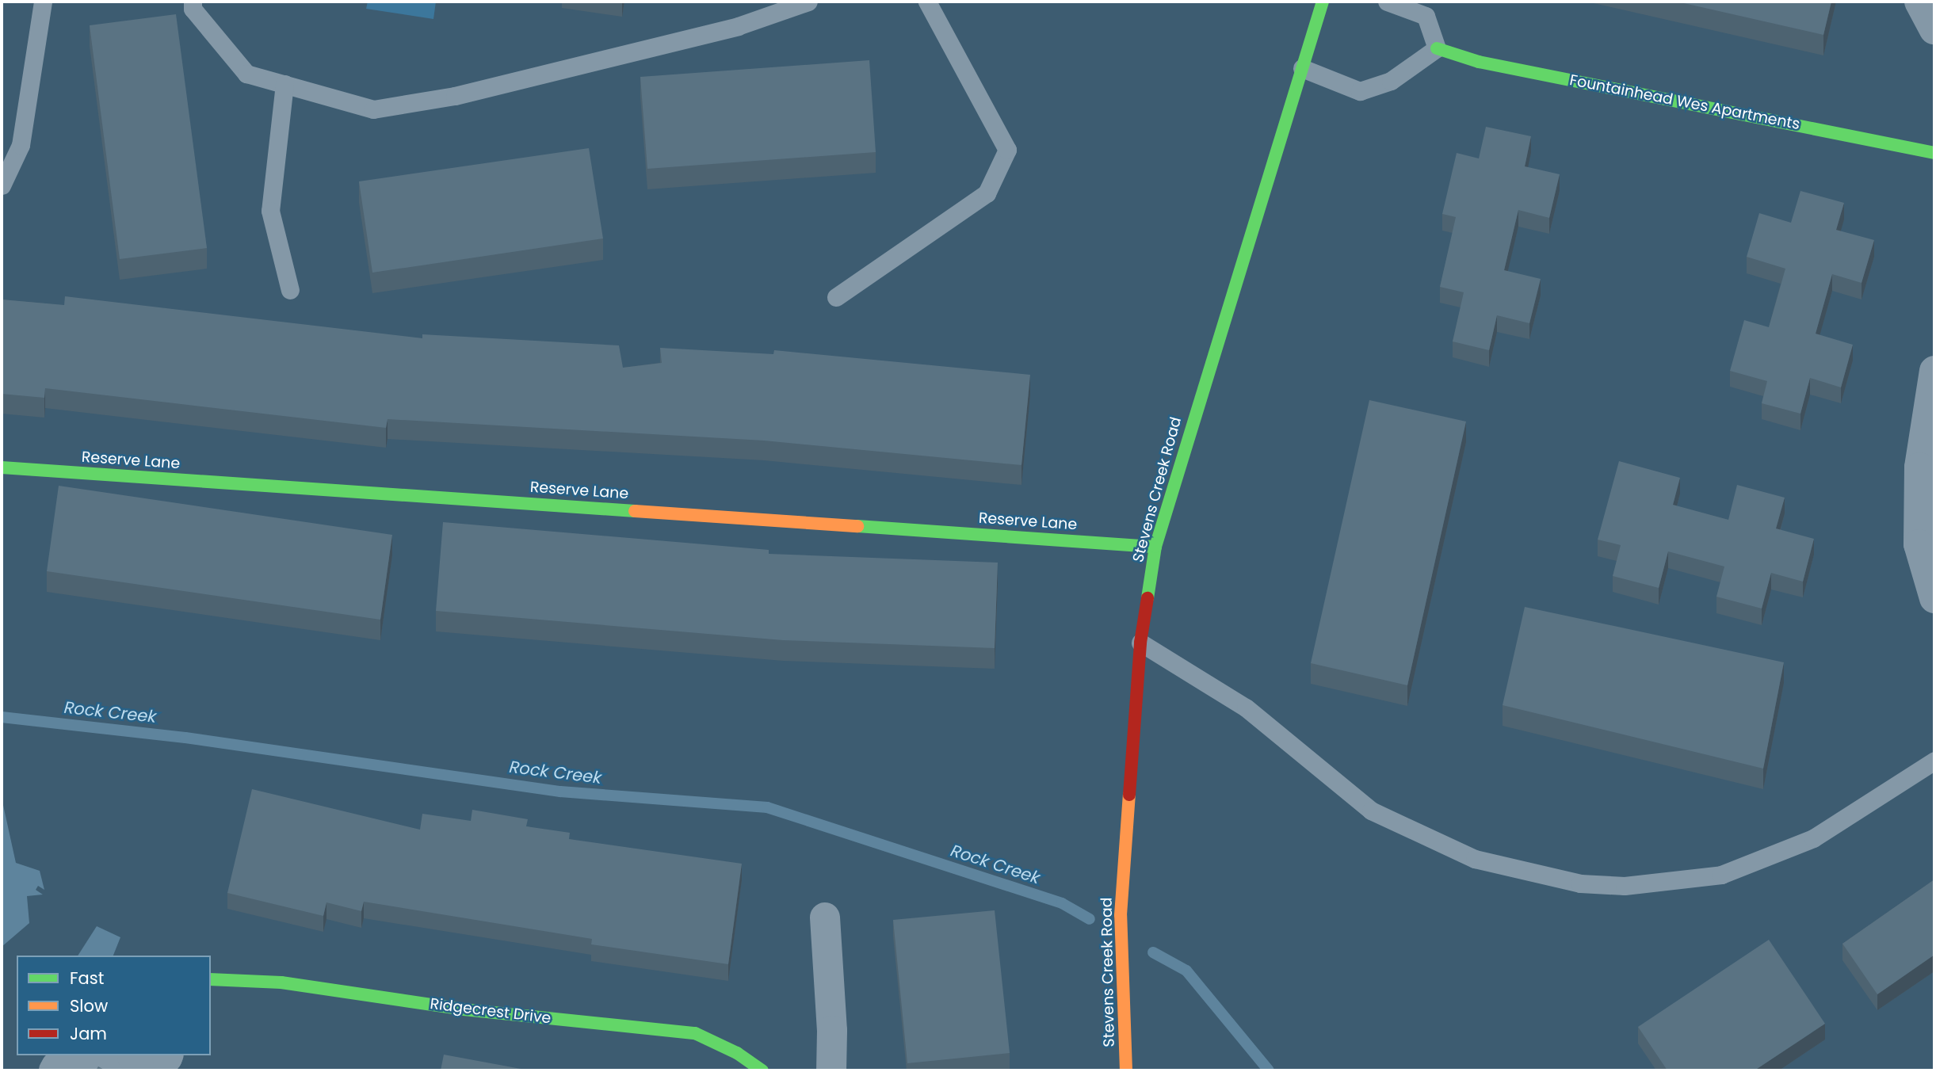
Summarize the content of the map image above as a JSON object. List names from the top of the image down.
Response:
{
  "streets": {
    "street": [
      "Fountainhead Wes Apartments",
      "Reserve Lane",
      "Stevens Creek Road",
      "Ridgecrest Drive"
    ]
  },
  "crossings": [
    ["Reserve Lane", "Stevens Creek Road"]
  ],
  "water": ["Rock Creek"],
  "legend": ["Fast", "Slow", "Jam"]
}
